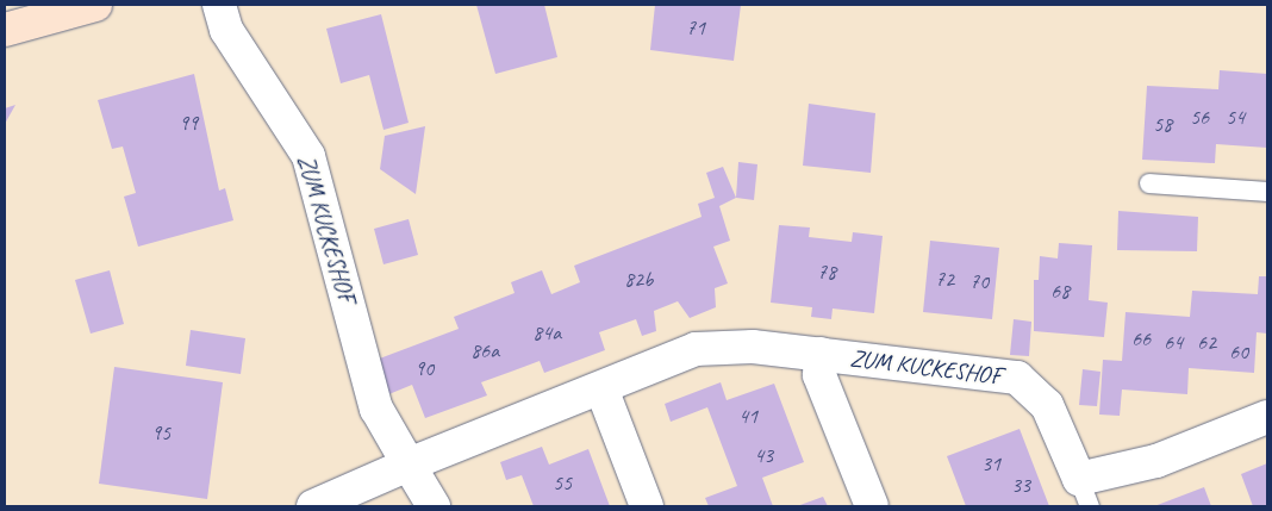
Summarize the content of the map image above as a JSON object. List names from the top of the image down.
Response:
{
  "streets": {
    "street": ["ZUM KUCKESHOF"]
  },
  "house_numbers": [
    "71",
    "56",
    "54",
    "99",
    "58",
    "78",
    "82b",
    "72",
    "70",
    "68",
    "84a",
    "66",
    "64",
    "62",
    "86a",
    "60",
    "90",
    "41",
    "95",
    "43",
    "31",
    "55",
    "33"
  ]
}
